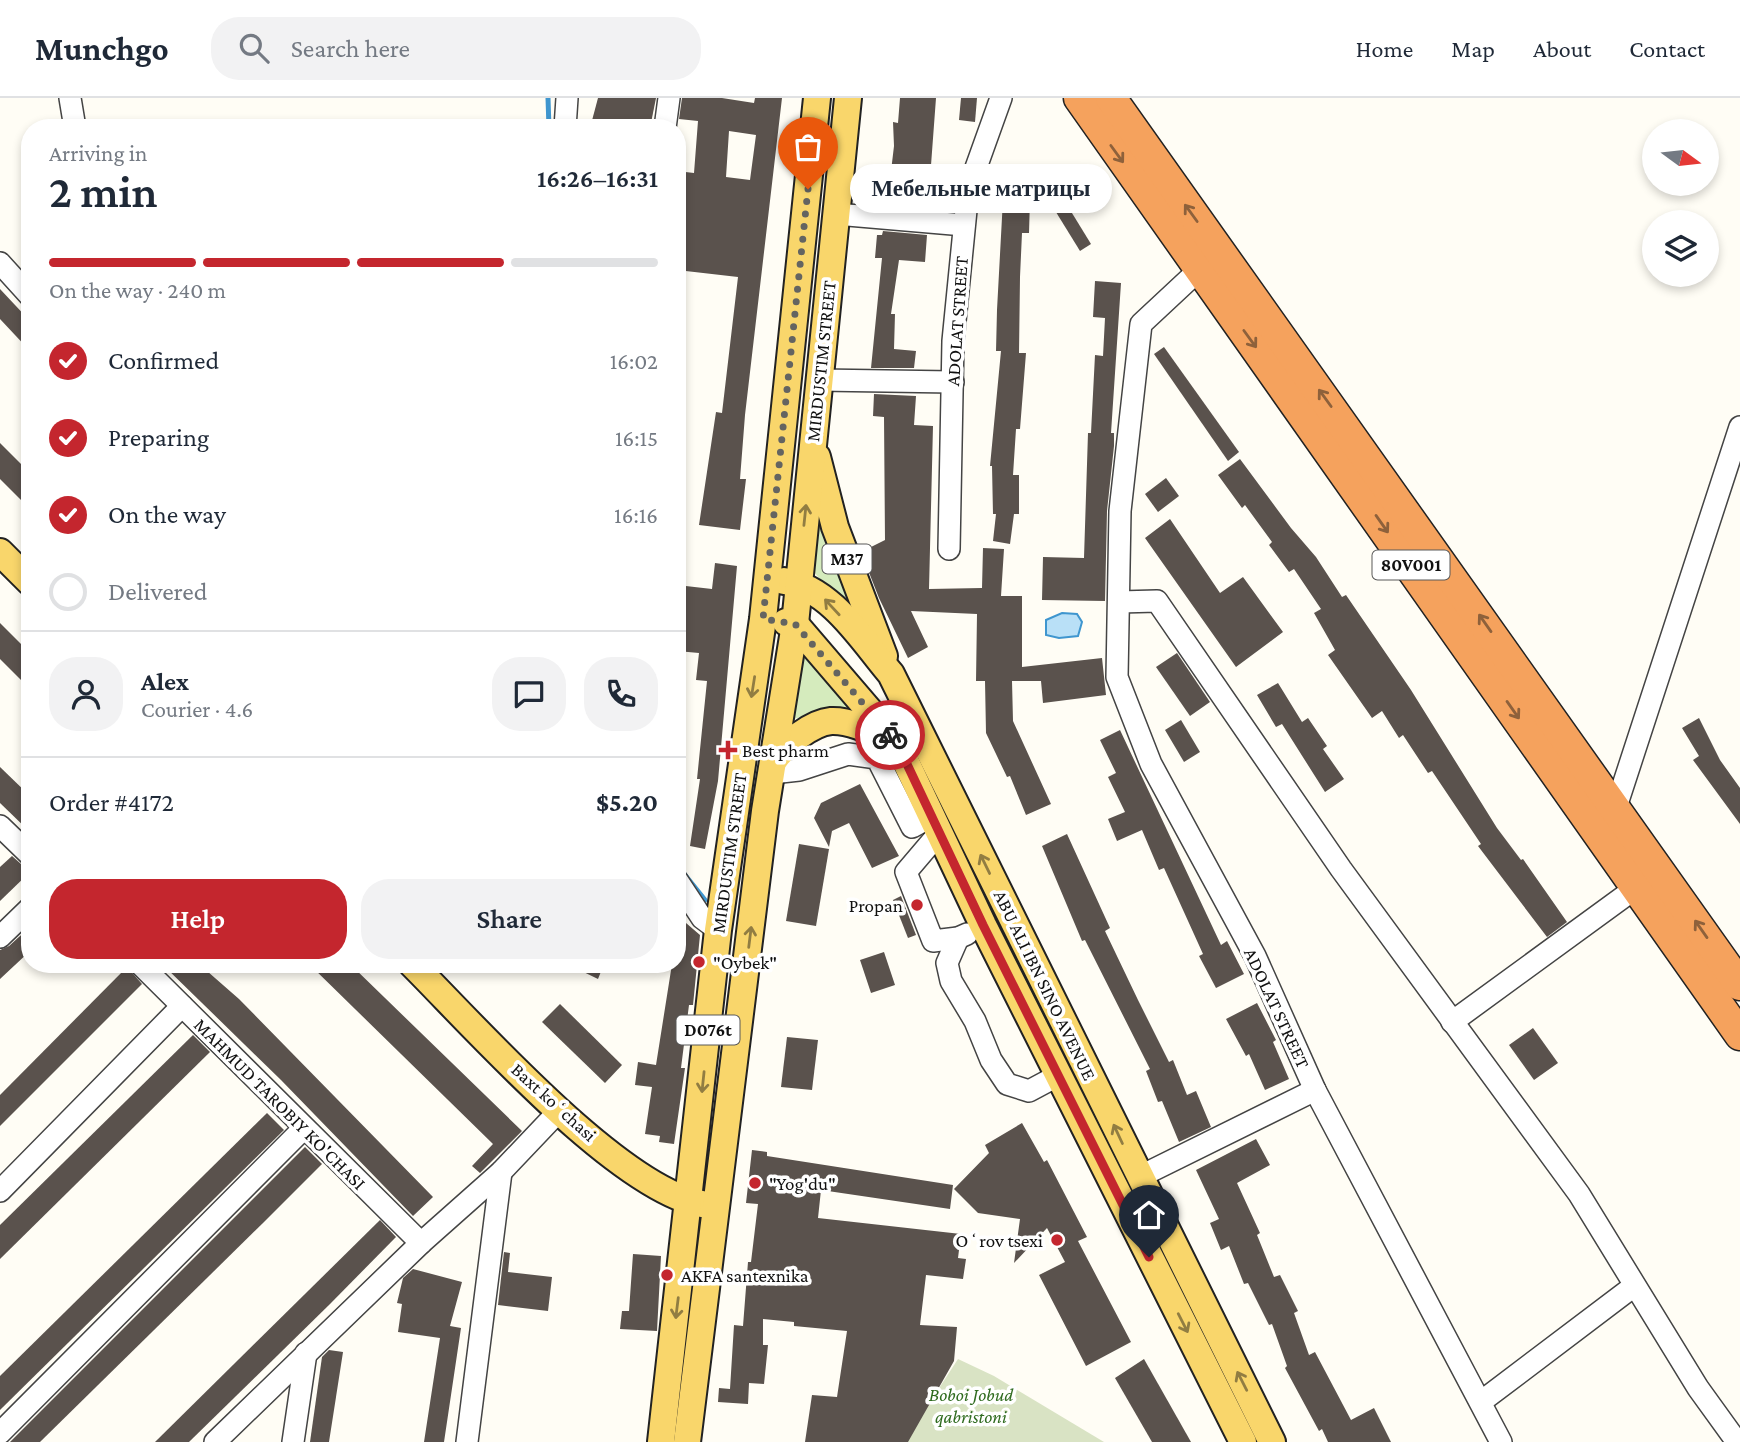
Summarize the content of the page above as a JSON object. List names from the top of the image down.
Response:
{
  "streets": {
    "highway": ["80V001"],
    "main road": [
      "MIRDUSTIM STREET",
      "M37",
      "ABU ALI IBN SINO AVENUE",
      "D076t",
      "Baxt koʻchasi"
    ],
    "street": ["ADOLAT STREET", "MAHMUD TAROBIY KO'CHASI"]
  },
  "crossings": [
    ["ADOLAT STREET", "80V001"],
    ["MIRDUSTIM STREET", "M37"],
    ["MIRDUSTIM STREET", "ABU ALI IBN SINO AVENUE"],
    ["MIRDUSTIM STREET", "Baxt koʻchasi"],
    ["M37", "ABU ALI IBN SINO AVENUE"]
  ],
  "parks": ["Boboi Jobud qabristoni"],
  "places": {
    "other": [
      "Мебельные матрицы",
      "Propan",
      "\"Oybek\"",
      "\"Yog'du\"",
      "Oʻrov tsexi",
      "AKFA santexnika"
    ],
    "health": ["Best pharm"]
  },
  "north": "right",
  "page": {
    "header": "Munchgo",
    "search": "Search here",
    "nav": [
      "Home",
      "Map",
      "About",
      "Contact"
    ],
    "heading": ["2 min", "Arriving in", "16:26–16:31"],
    "panel": [
      "Alex",
      "Courier · 4.6",
      "Order #4172",
      "$5.20"
    ],
    "bubble": "Мебельные матрицы",
    "bar": "On the way · 240 m",
    "list": [
      ["Confirmed", "16:02"],
      ["Preparing", "16:15"],
      ["On the way", "16:16"],
      "Delivered"
    ],
    "buttons": ["Help", "Share"]
  }
}
